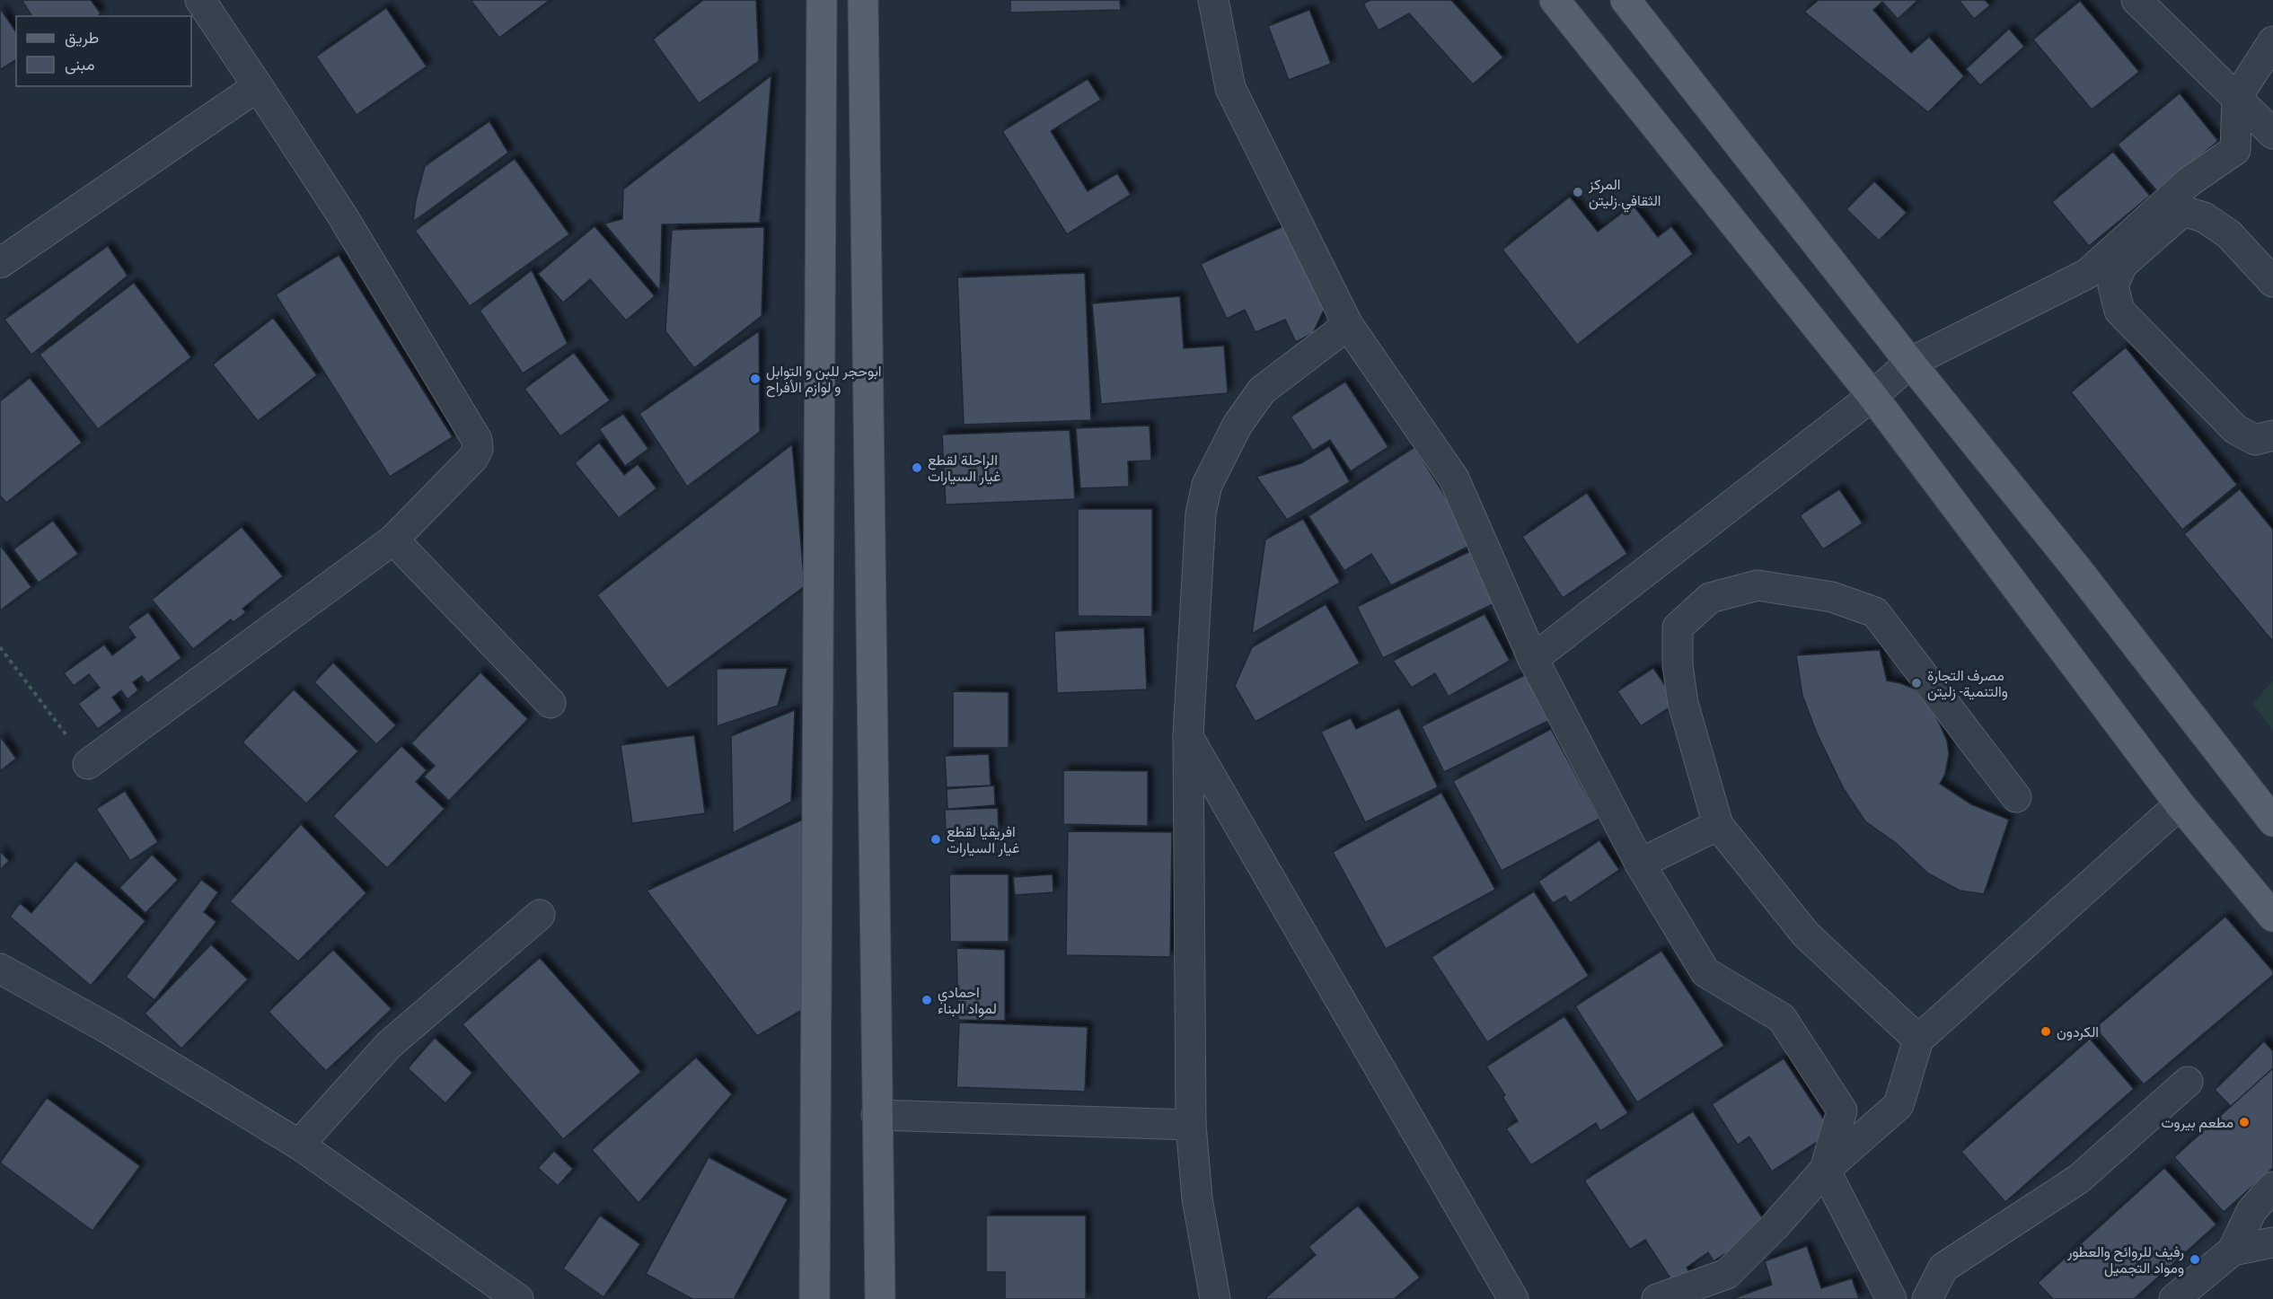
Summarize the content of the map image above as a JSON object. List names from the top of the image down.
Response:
{
  "places": [
    "المركز الثقافي.زليتن",
    "ابوحجر للبن و التوابل و لوازم الأفراح",
    "الراحلة لقطع غيار السيارات",
    "مصرف التجارة والتنمية- زليتن",
    "افريقيا لقطع غيار السيارات",
    "احمادي لمواد البناء",
    "الكردون",
    "مطعم بيروت",
    "رفيف للروائح والعطور ومواد التجميل"
  ],
  "legend": ["طريق", "مبنى"]
}
